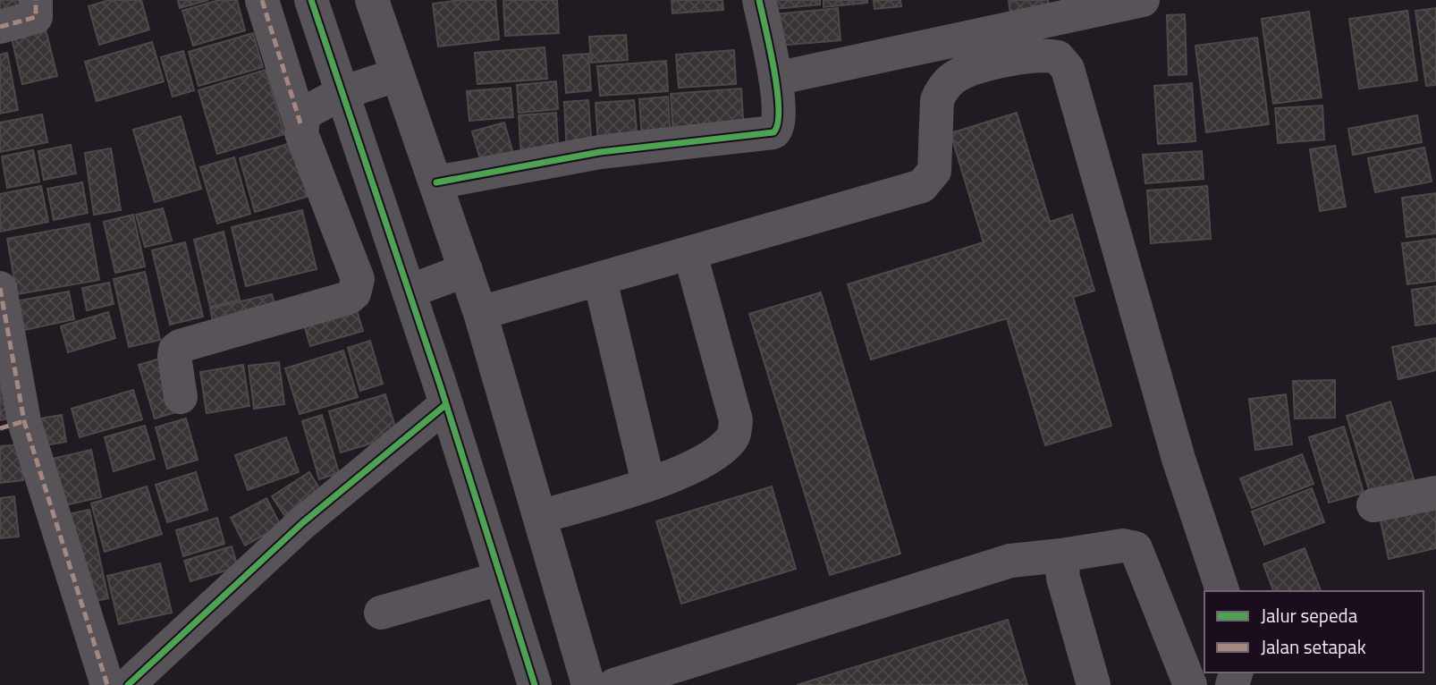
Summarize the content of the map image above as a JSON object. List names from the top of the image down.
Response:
{
  "legend": ["Jalur sepeda", "Jalan setapak"]
}
